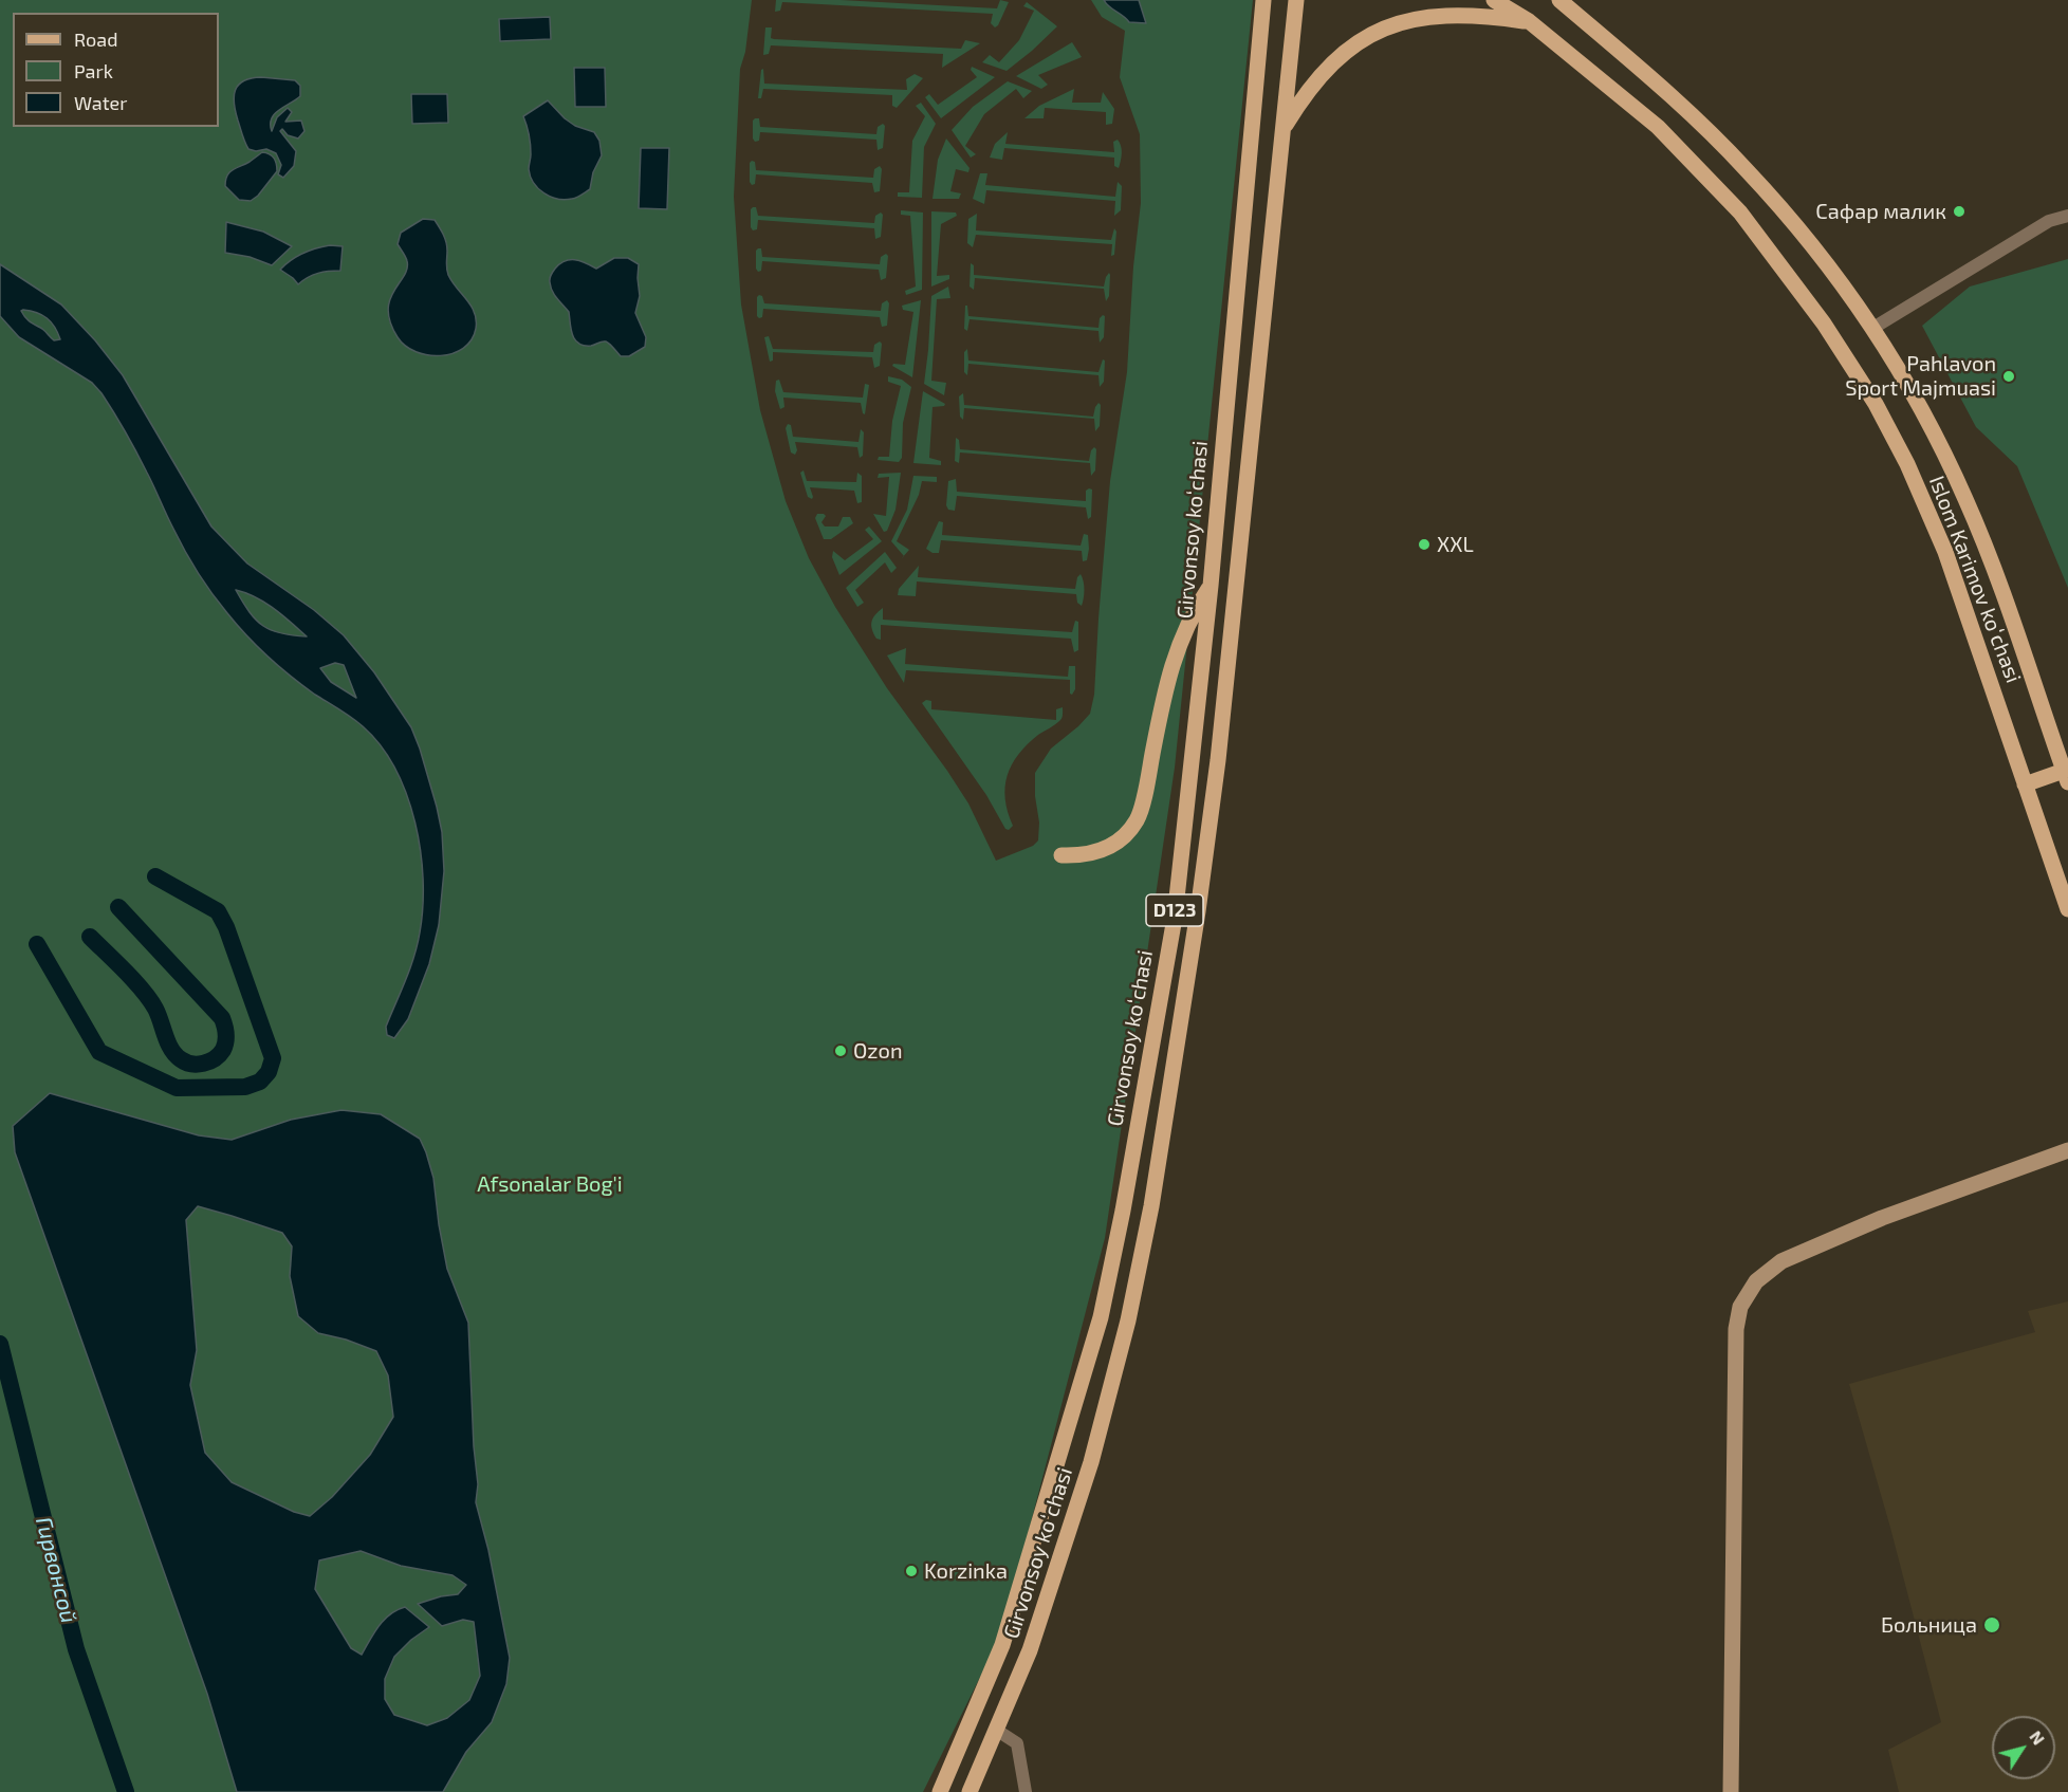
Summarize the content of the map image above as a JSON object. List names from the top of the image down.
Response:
{
  "streets": {
    "main road": ["Girvonsoy koʻchasi", "Islom Karimov koʻchasi", "D123"]
  },
  "water": ["Гирвонсой"],
  "parks": ["Afsonalar Bog'i"],
  "places": [
    "Сафар малик",
    "Pahlavon Sport Majmuasi",
    "XXL",
    "Ozon",
    "Korzinka",
    "Больница"
  ],
  "legend": ["Road", "Park", "Water"],
  "north": "top right"
}
